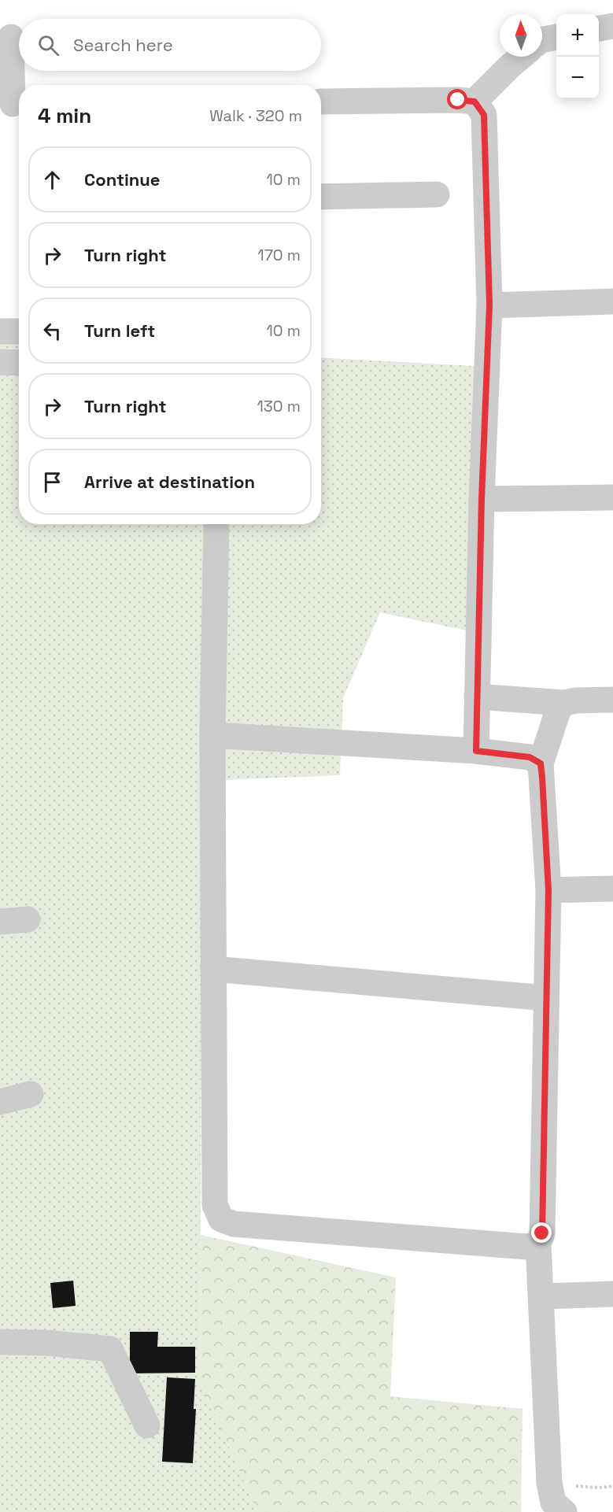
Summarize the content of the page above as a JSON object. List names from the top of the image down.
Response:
{
  "north": "top",
  "page": {
    "map_buttons": ["+", "−"],
    "search": "Search here",
    "heading": ["4 min", "Walk · 320 m"],
    "list": [
      ["Continue", "10 m"],
      ["Turn right", "170 m"],
      ["Turn left", "10 m"],
      ["Turn right", "130 m"],
      "Arrive at destination"
    ]
  }
}
